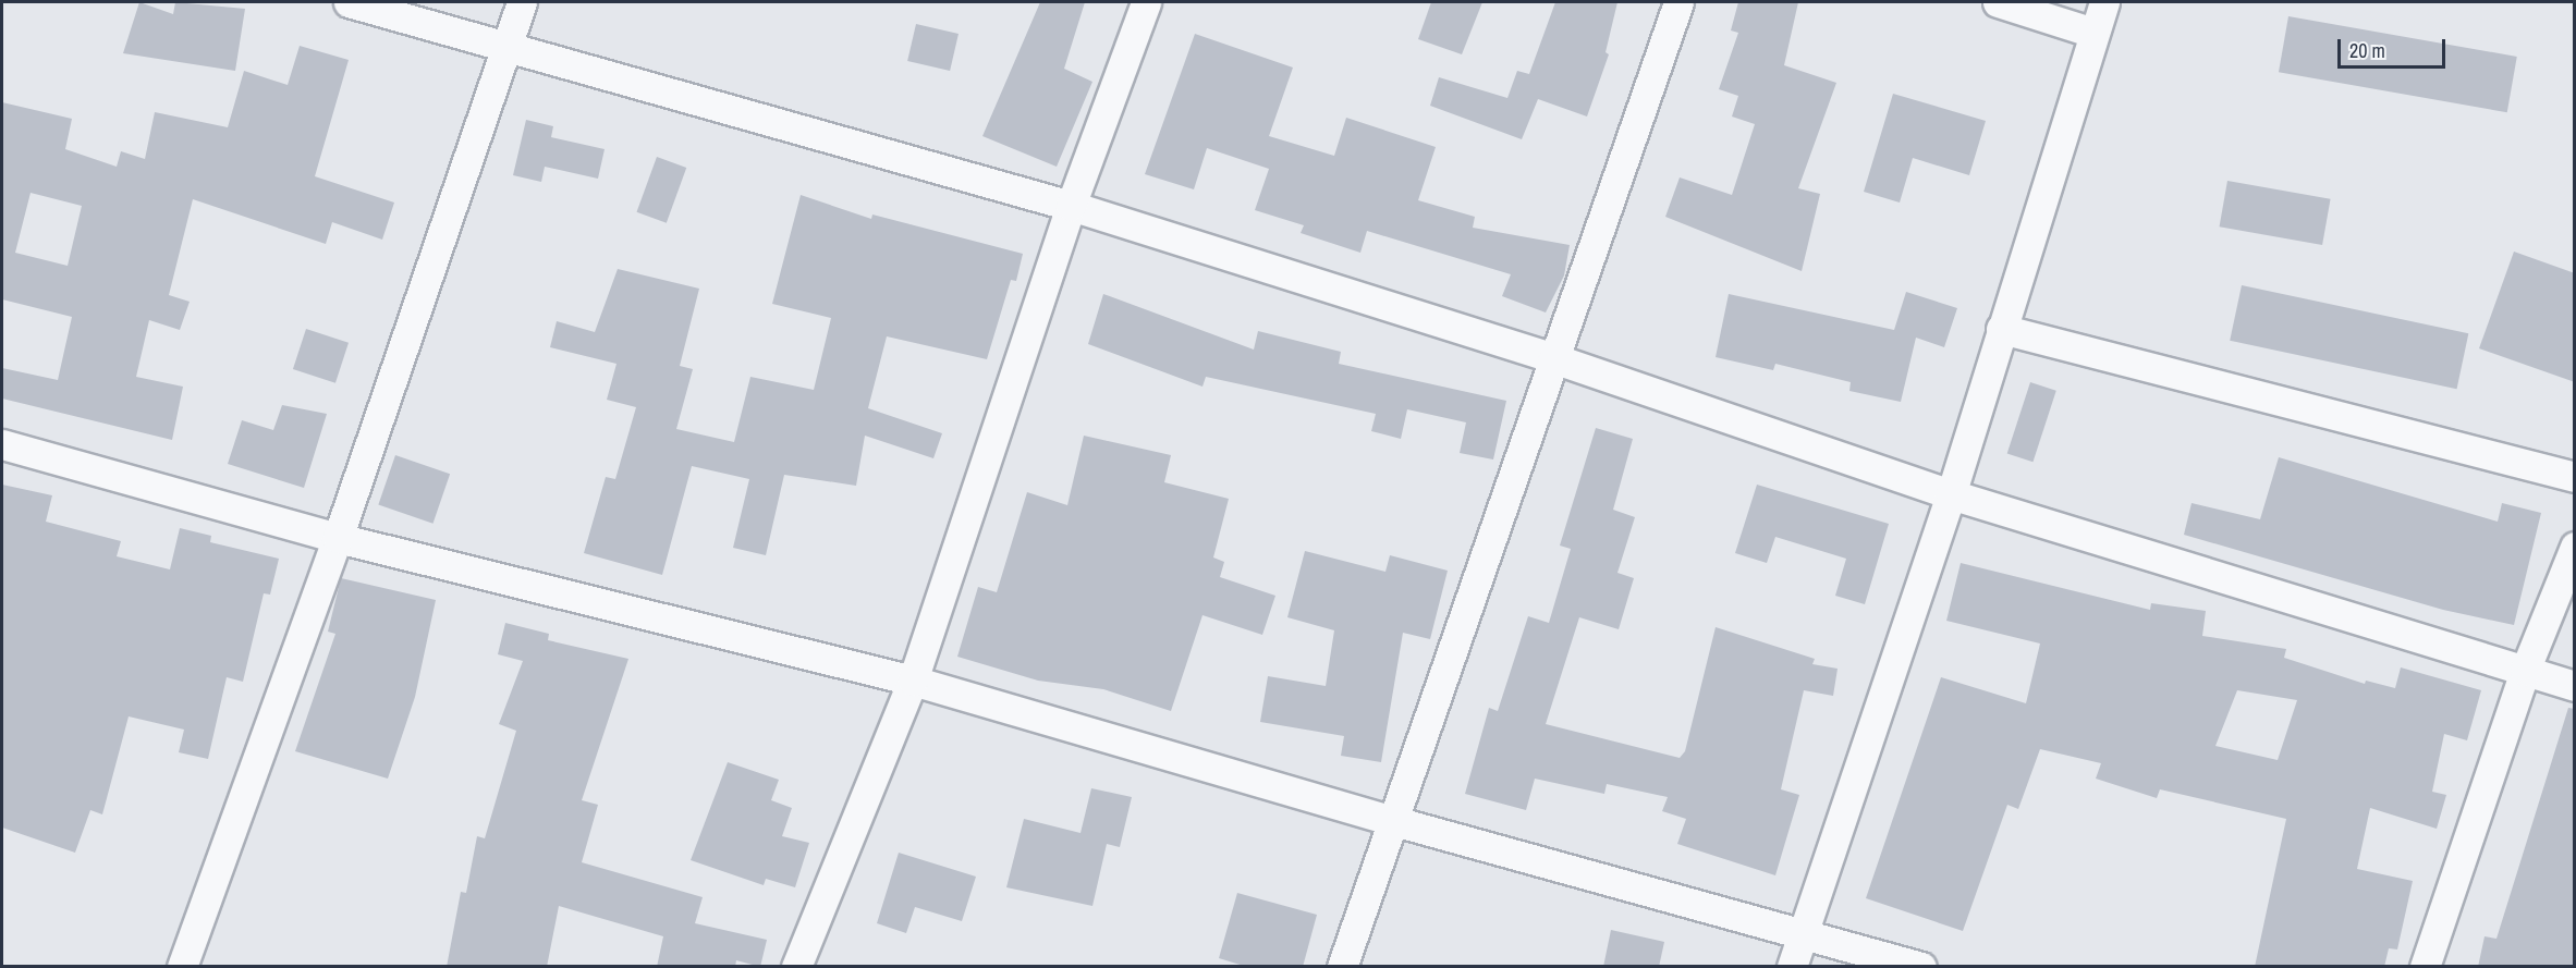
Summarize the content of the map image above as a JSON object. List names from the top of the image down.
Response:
{
  "scale_bar": "20 m"
}
